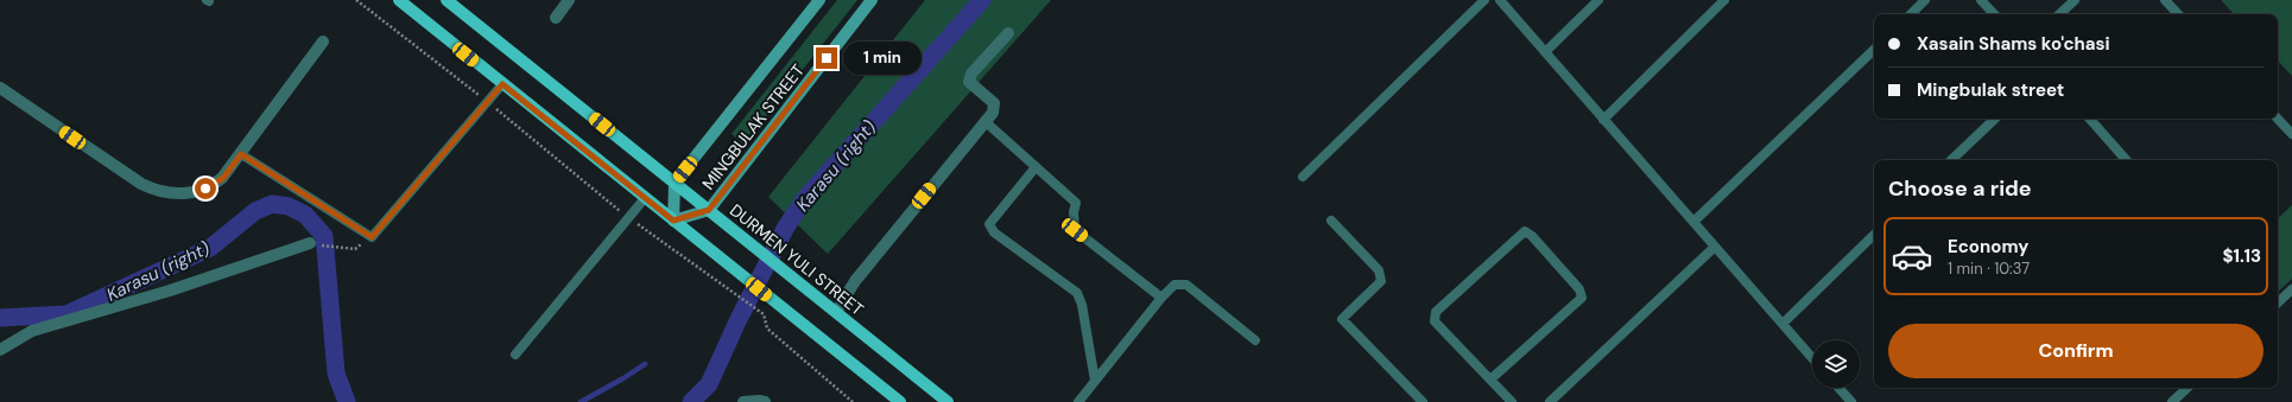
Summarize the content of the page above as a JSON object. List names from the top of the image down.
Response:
{
  "streets": {
    "main road": ["MINGBULAK STREET", "DURMEN YULI STREET"]
  },
  "crossings": [
    ["MINGBULAK STREET", "DURMEN YULI STREET"]
  ],
  "water": ["Karasu (right)"],
  "page": {
    "banner": ["Xasain Shams ko'chasi", "Mingbulak street"],
    "bubble": "1 min",
    "heading": "Choose a ride",
    "list": [
      {
        "name": "Economy",
        "note": "1 min · 10:37",
        "value": "$1.13"
      }
    ],
    "buttons": "Confirm"
  }
}
